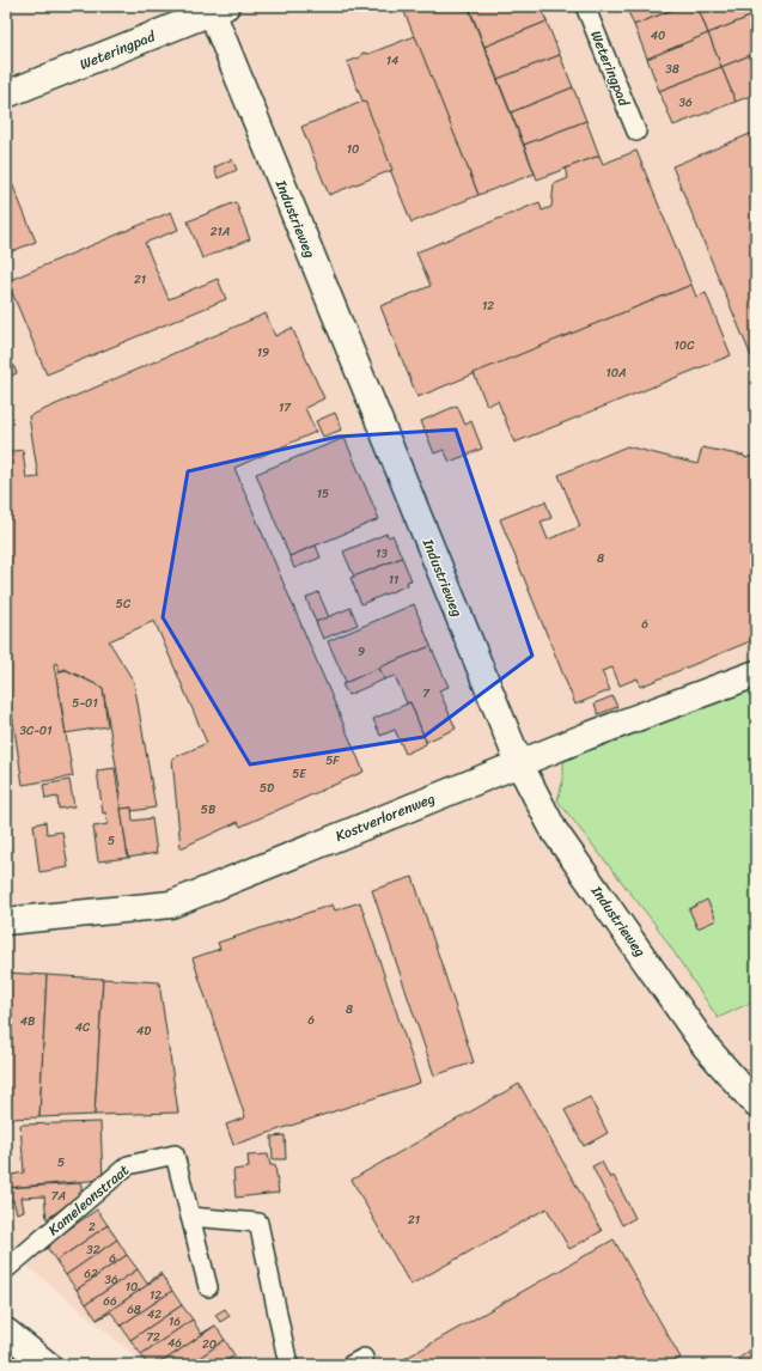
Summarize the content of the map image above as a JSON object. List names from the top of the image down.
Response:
{
  "streets": {
    "street": ["Weteringpad", "Industrieweg", "Kostverlorenweg"],
    "lane": ["Kameleonstraat"]
  },
  "crossings": [
    ["Weteringpad", "Industrieweg"],
    ["Industrieweg", "Kostverlorenweg"]
  ],
  "house_numbers": [
    "40",
    "14",
    "38",
    "36",
    "10",
    "21A",
    "21",
    "12",
    "10C",
    "19",
    "10A",
    "17",
    "15",
    "13",
    "8",
    "11",
    "5C",
    "6",
    "9",
    "7",
    "5-01",
    "3C-01",
    "5F",
    "5E",
    "5D",
    "5B",
    "5",
    "8",
    "6",
    "4B",
    "4C",
    "4D",
    "5",
    "7A",
    "21",
    "2",
    "32",
    "6",
    "62",
    "36",
    "10",
    "12",
    "66",
    "68",
    "42",
    "16",
    "72",
    "46",
    "20"
  ]
}
